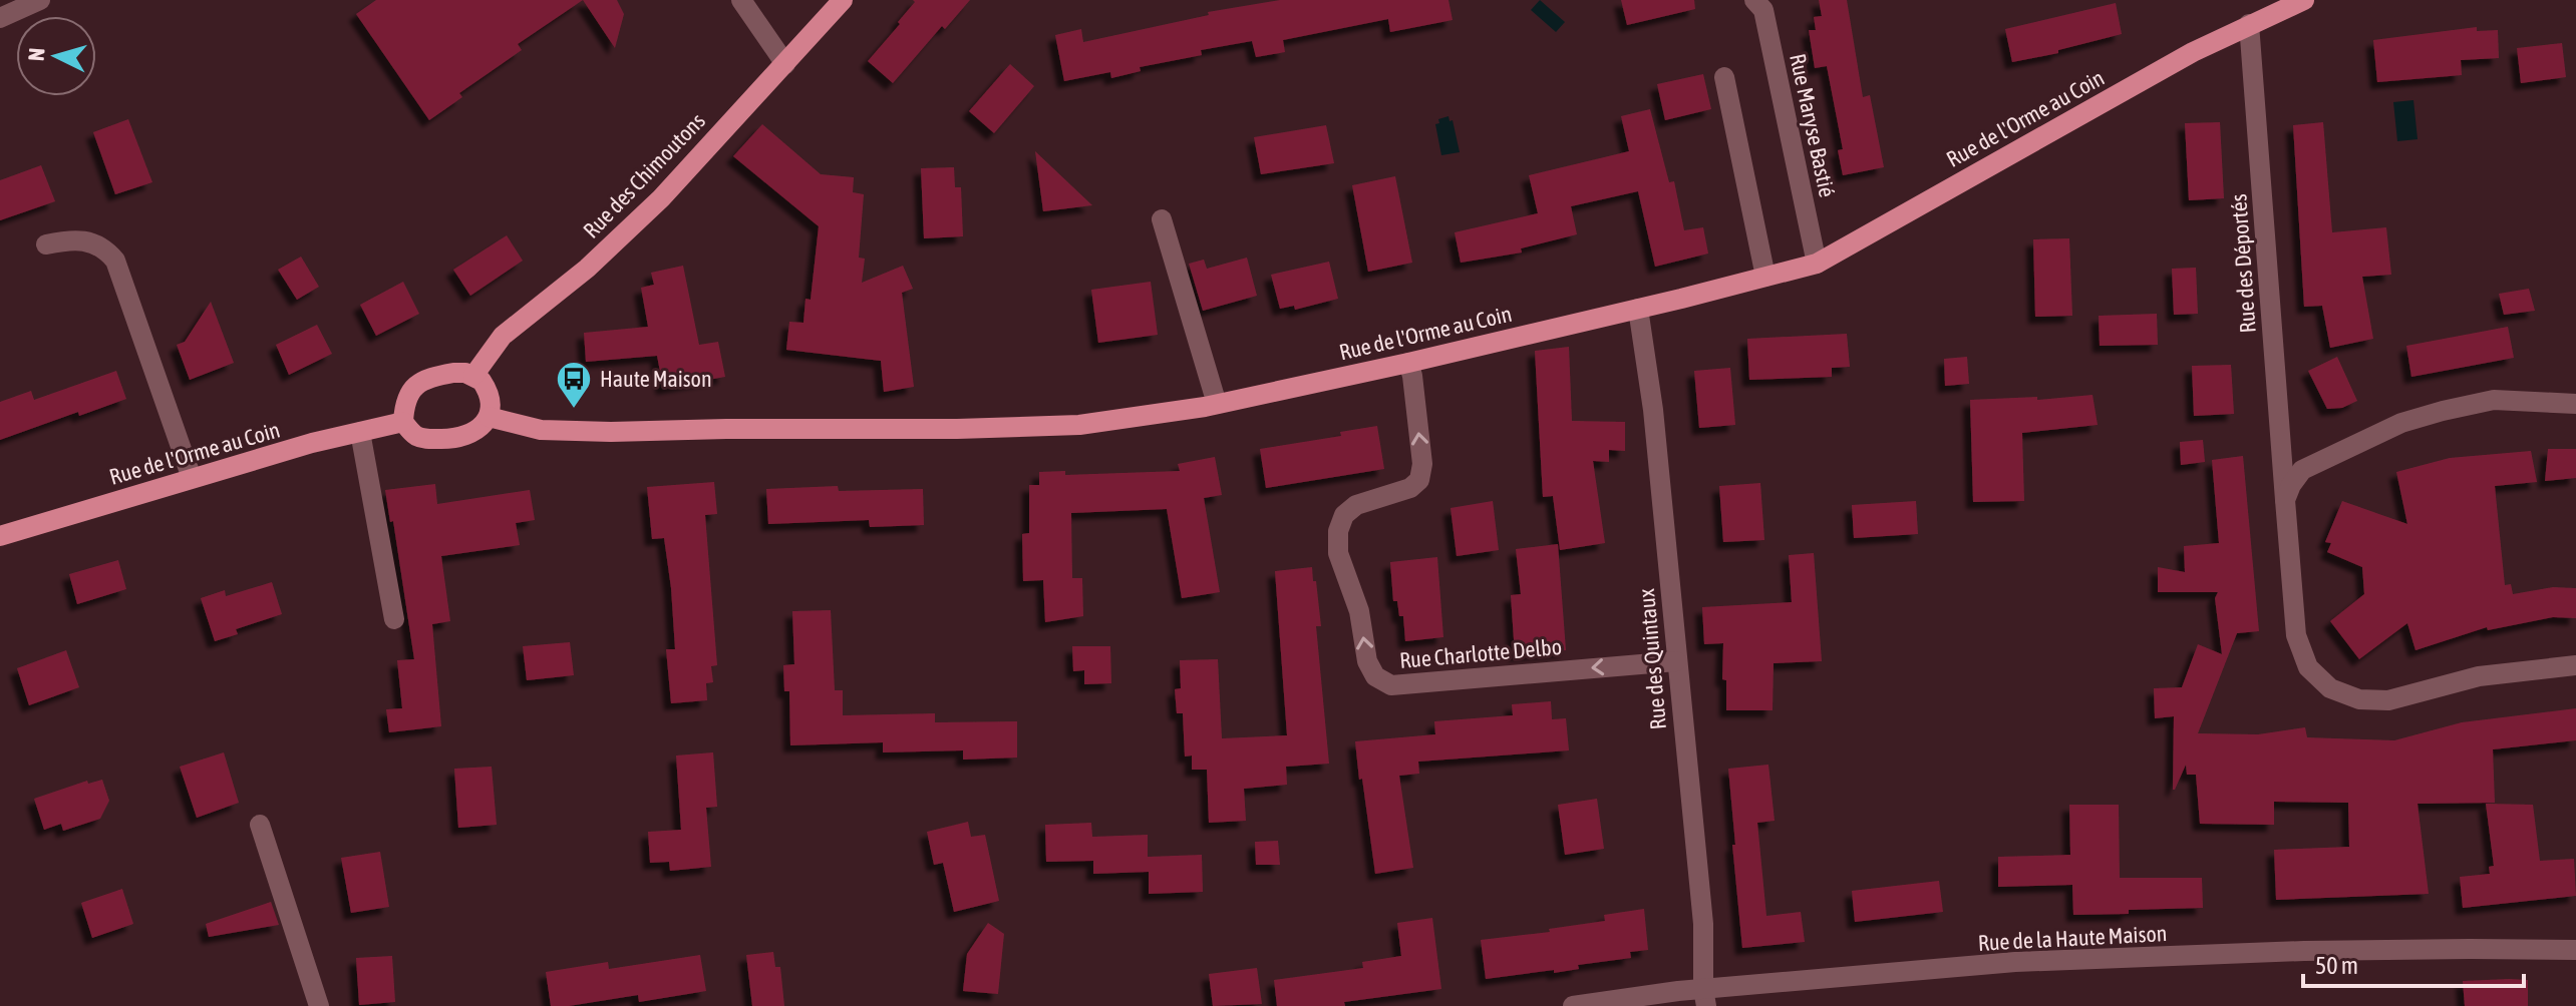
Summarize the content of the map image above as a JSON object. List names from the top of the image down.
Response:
{
  "streets": {
    "main road": ["Rue de l'Orme au Coin", "Rue des Chimoutons"],
    "street": [
      "Rue Maryse Bastié",
      "Rue des Déportés",
      "Rue Charlotte Delbo",
      "Rue des Quintaux",
      "Rue de la Haute Maison"
    ]
  },
  "crossings": [
    ["Rue de l'Orme au Coin", "Rue Maryse Bastié"],
    ["Rue de l'Orme au Coin", "Rue des Chimoutons"],
    ["Rue de l'Orme au Coin", "Rue des Déportés"],
    ["Rue de l'Orme au Coin", "Rue Charlotte Delbo"],
    ["Rue de l'Orme au Coin", "Rue des Quintaux"],
    ["Rue Charlotte Delbo", "Rue des Quintaux"],
    ["Rue des Quintaux", "Rue de la Haute Maison"]
  ],
  "places": {
    "bus stop": ["Haute Maison"]
  },
  "scale_bar": "50 m",
  "north": "left"
}
